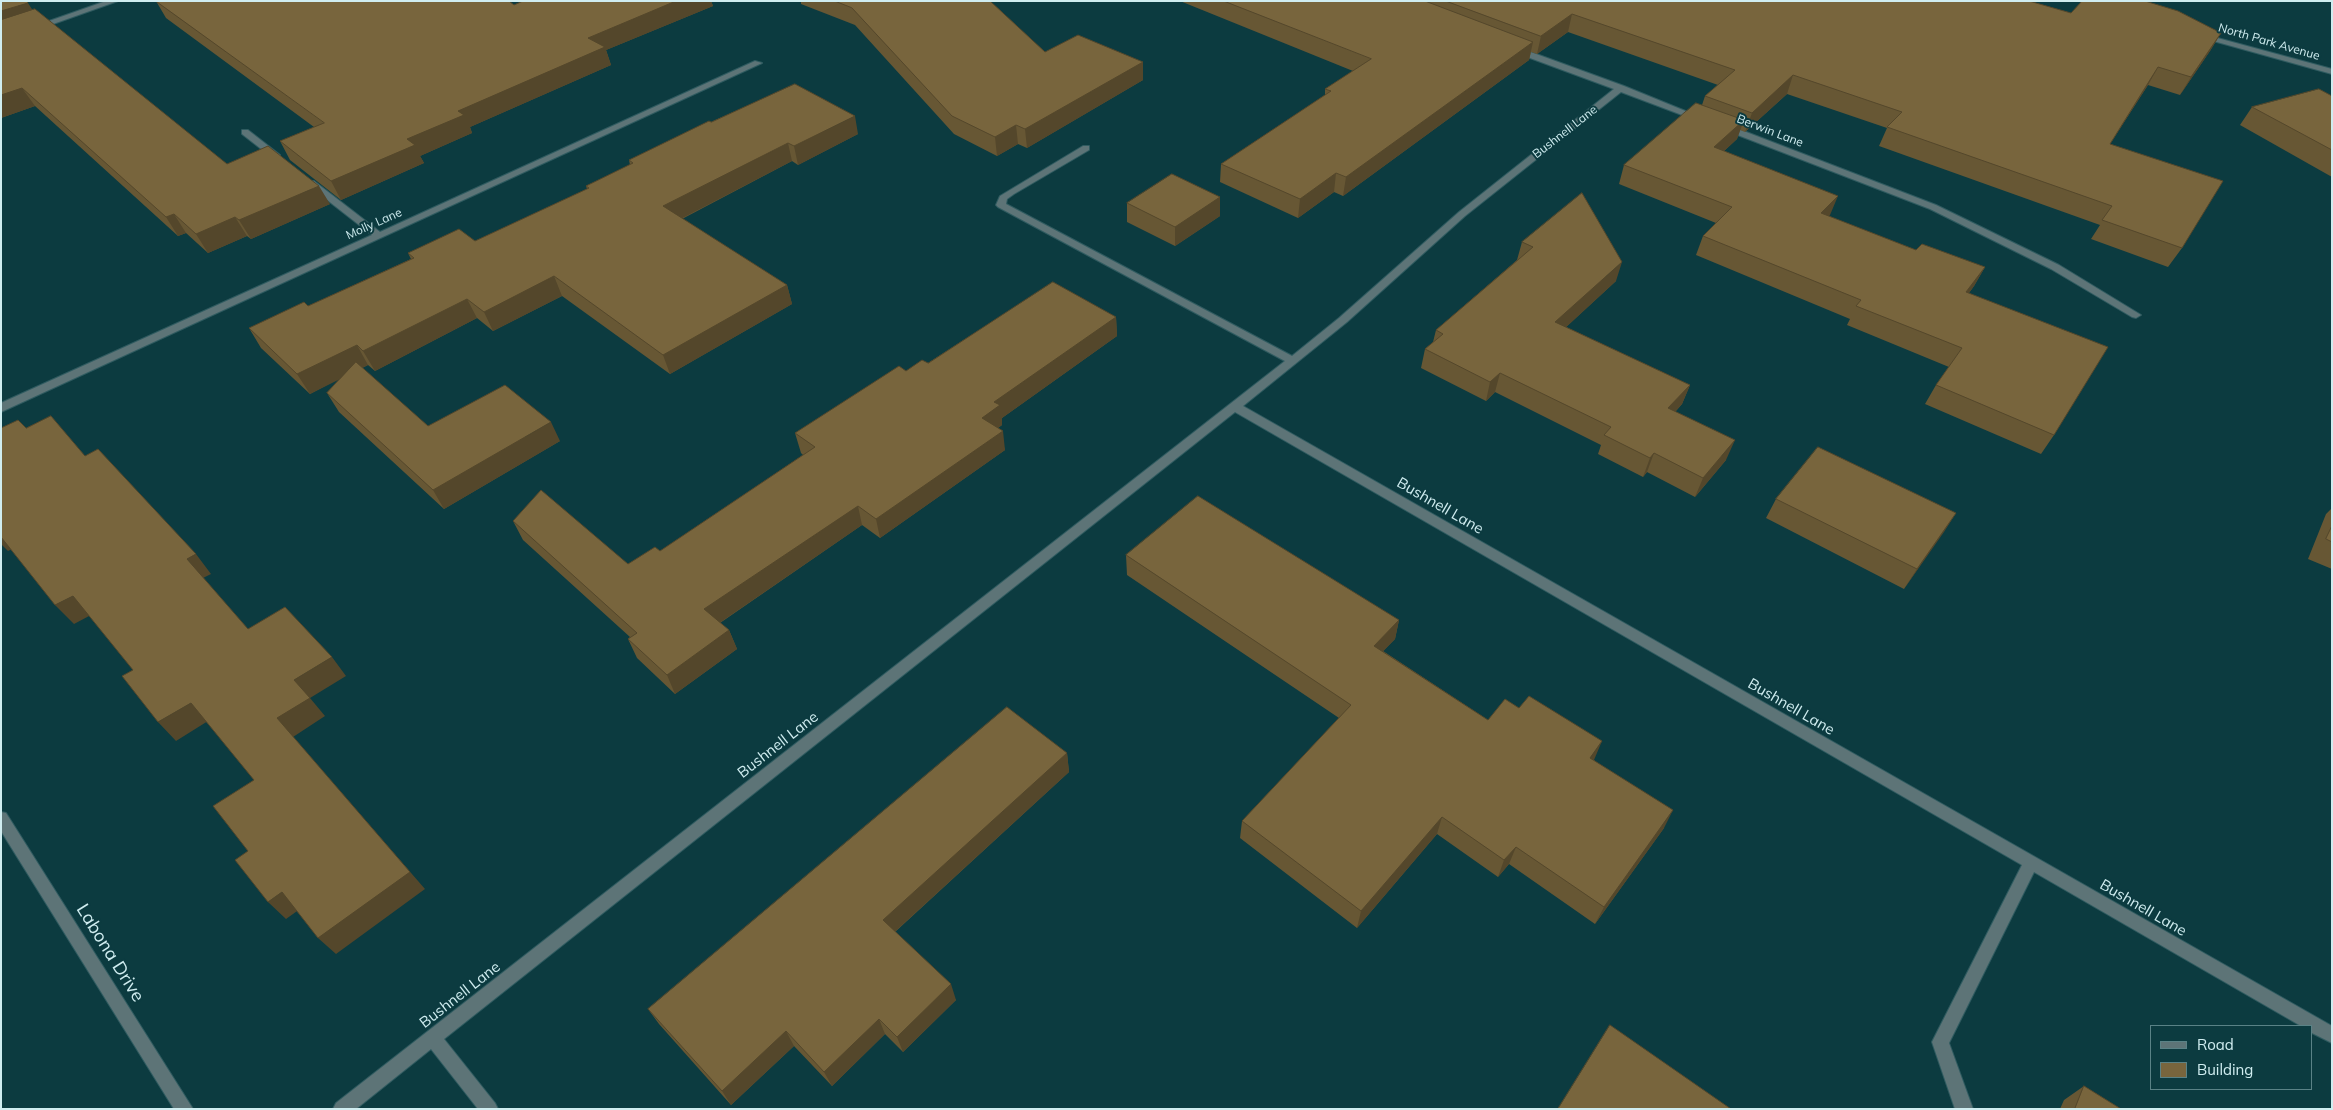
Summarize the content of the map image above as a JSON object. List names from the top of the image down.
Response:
{
  "streets": {
    "street": [
      "North Park Avenue",
      "Berwin Lane",
      "Bushnell Lane",
      "Molly Lane",
      "Labona Drive"
    ]
  },
  "crossings": [
    ["Berwin Lane", "Bushnell Lane"]
  ],
  "legend": ["Road", "Building"]
}
